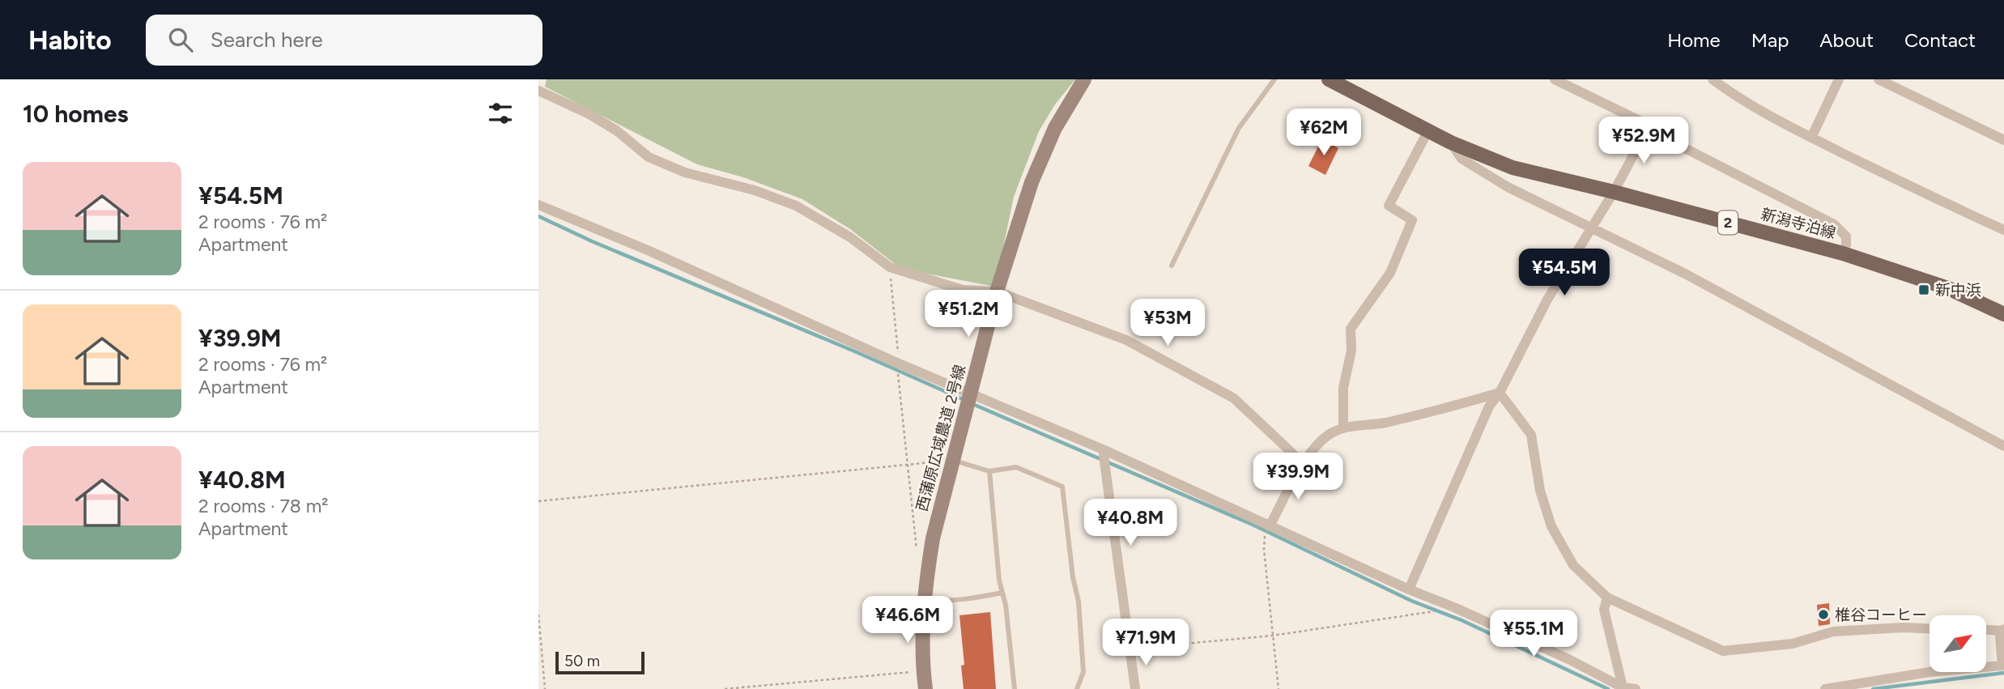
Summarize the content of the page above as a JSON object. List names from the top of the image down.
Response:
{
  "streets": {
    "main road": ["2", "新潟寺泊線"],
    "street": ["西蒲原広域農道 2号線"]
  },
  "places": {
    "transit": ["新中浜"],
    "other": ["椎谷コーヒー"]
  },
  "scale_bar": "50 m",
  "north": "top right",
  "page": {
    "header": "Habito",
    "search": "Search here",
    "nav": [
      "Home",
      "Map",
      "About",
      "Contact"
    ],
    "heading": "10 homes",
    "price": [
      "¥62M",
      "¥52.9M",
      "¥54.5M",
      "¥51.2M",
      "¥53M",
      "¥39.9M",
      "¥40.8M",
      "¥46.6M",
      "¥55.1M",
      "¥71.9M"
    ],
    "list": [
      {
        "name": "¥54.5M",
        "note": "2 rooms · 76 m² · Apartment"
      },
      {
        "name": "¥39.9M",
        "note": "2 rooms · 76 m² · Apartment"
      },
      {
        "name": "¥40.8M",
        "note": "2 rooms · 78 m² · Apartment"
      }
    ],
    "scale": "50 m"
  }
}
